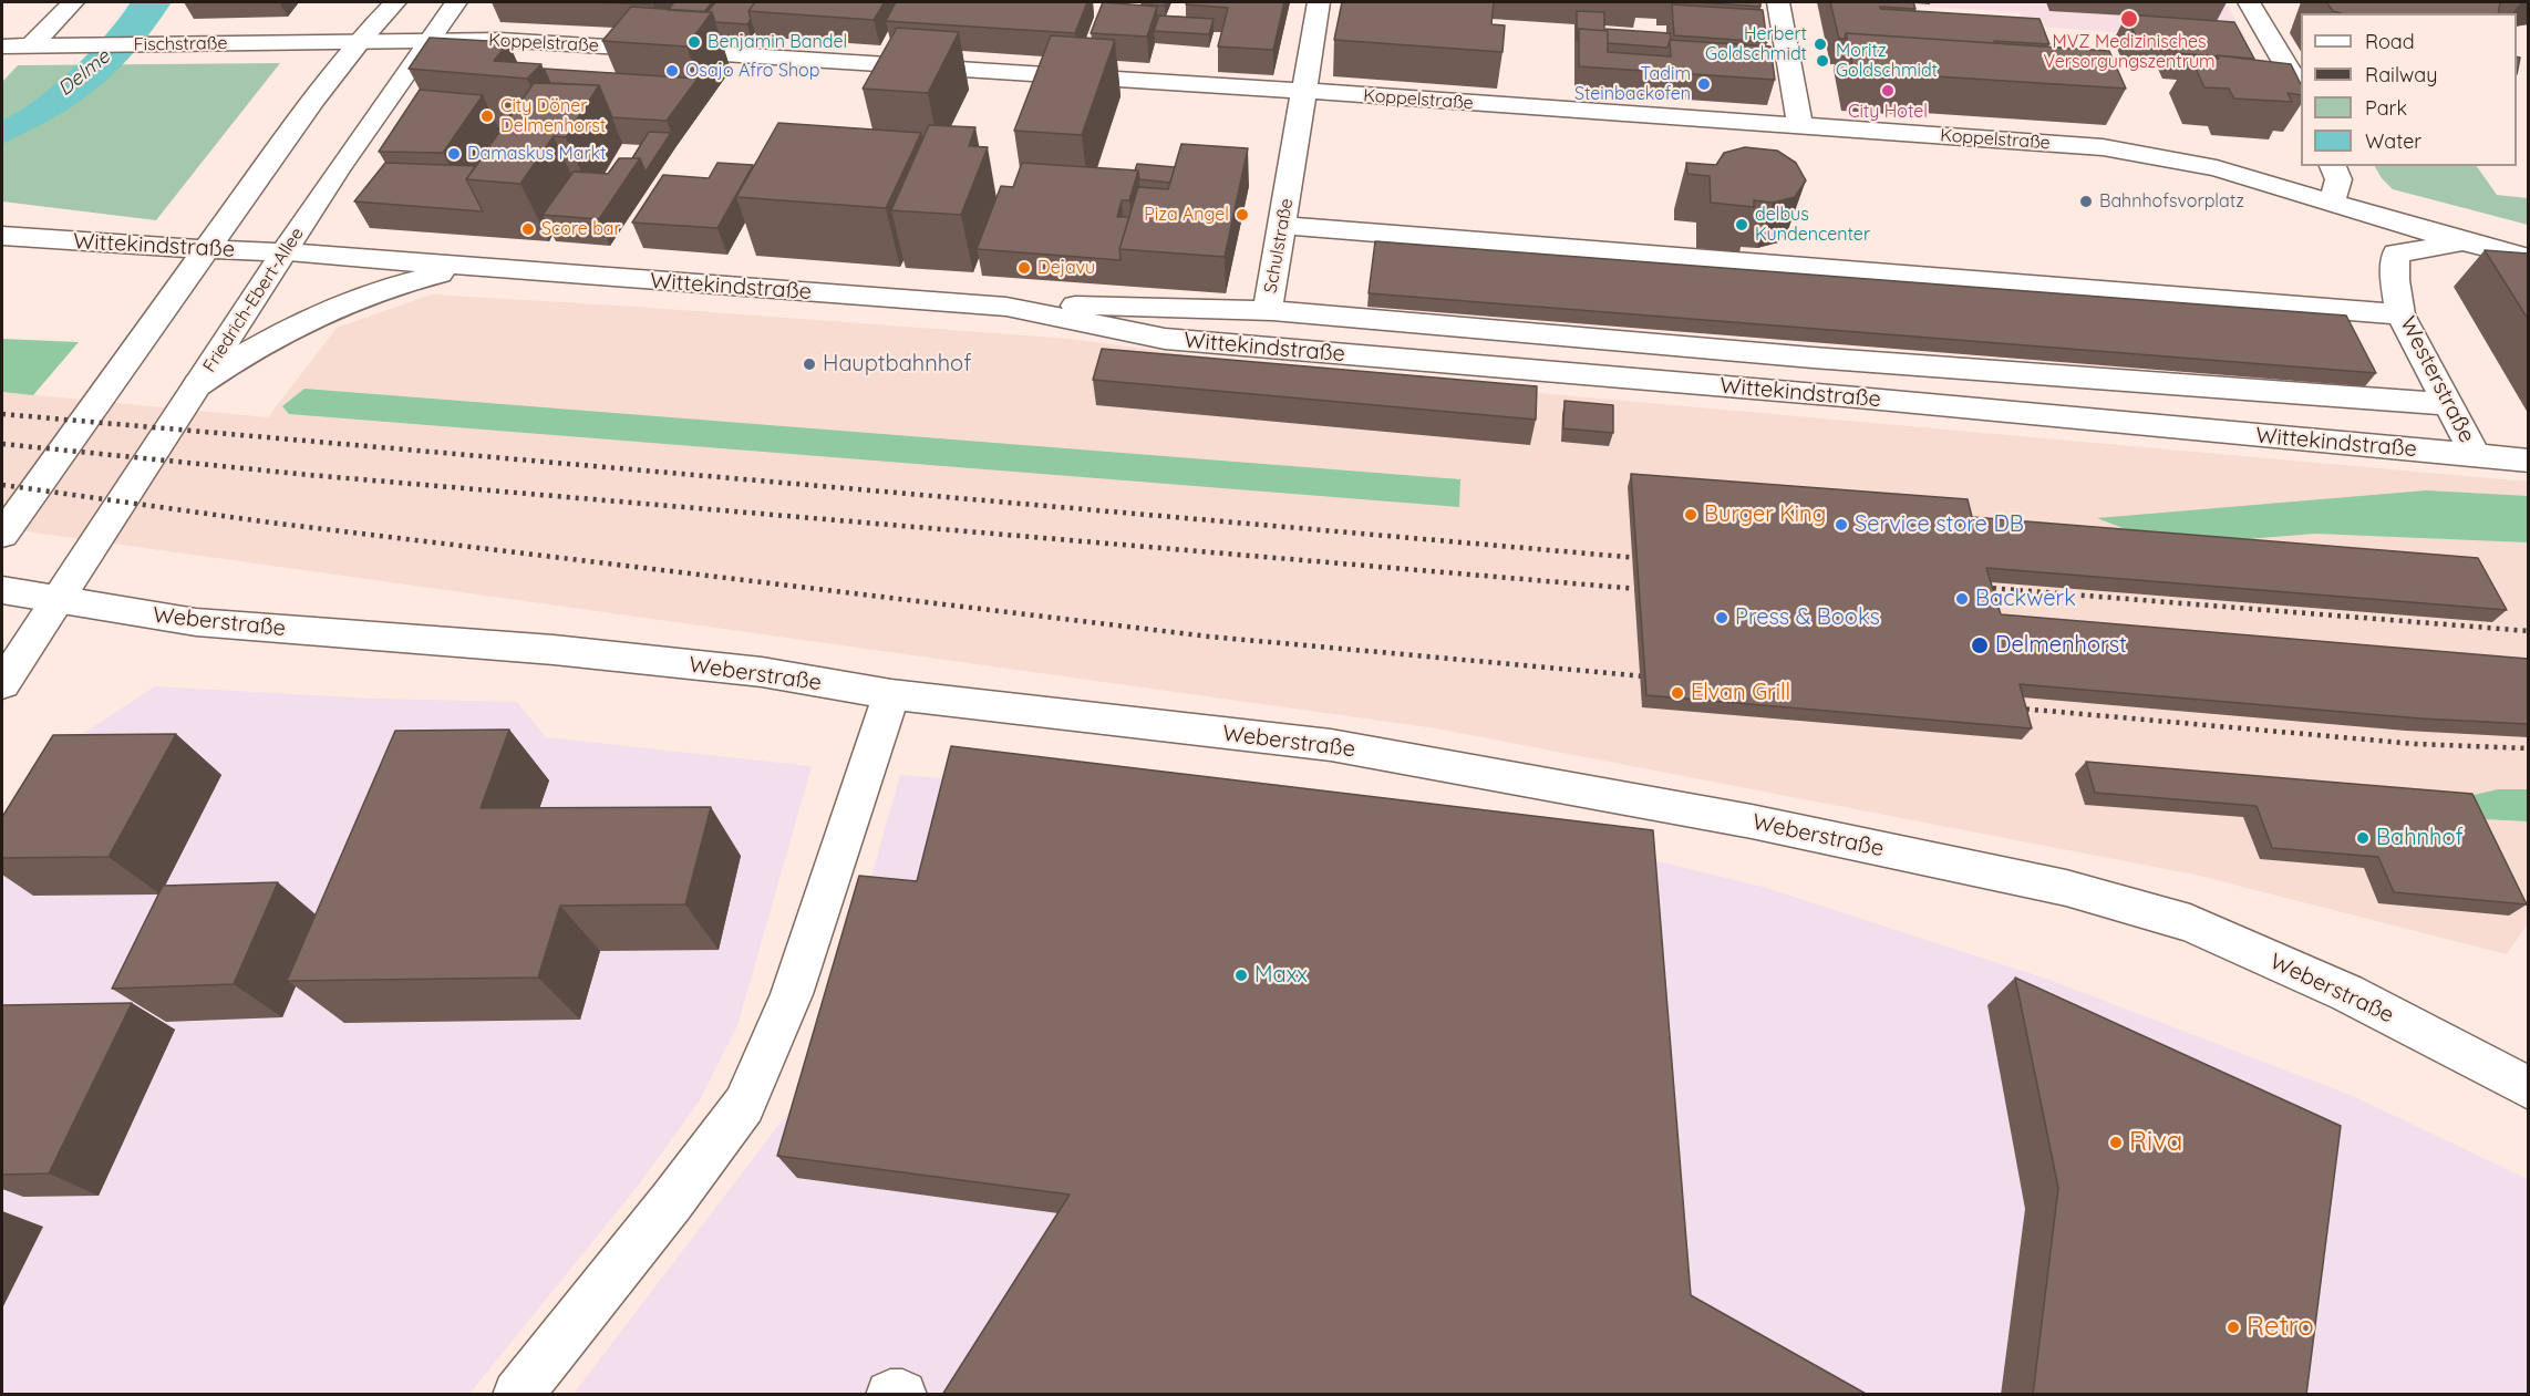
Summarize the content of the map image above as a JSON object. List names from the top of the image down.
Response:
{
  "streets": {
    "street": [
      "Koppelstraße",
      "Fischstraße",
      "Wittekindstraße",
      "Schulstraße",
      "Friedrich-Ebert-Allee",
      "Westerstraße",
      "Weberstraße"
    ]
  },
  "crossings": [
    ["Koppelstraße", "Fischstraße"],
    ["Koppelstraße", "Schulstraße"],
    ["Koppelstraße", "Friedrich-Ebert-Allee"],
    ["Koppelstraße", "Westerstraße"],
    ["Wittekindstraße", "Schulstraße"],
    ["Wittekindstraße", "Friedrich-Ebert-Allee"],
    ["Wittekindstraße", "Westerstraße"],
    ["Friedrich-Ebert-Allee", "Weberstraße"]
  ],
  "water": ["Delme"],
  "places": [
    "MVZ Medizinisches Versorgungszentrum",
    "Benjamin Bandel",
    "Herbert Goldschmidt",
    "Moritz Goldschmidt",
    "Osajo Afro Shop",
    "Tadim Steinbackofen",
    "City Hotel",
    "City Döner Delmenhorst",
    "Damaskus Markt",
    "Bahnhofsvorplatz",
    "Piza Angel",
    "delbus Kundencenter",
    "Score bar",
    "Dejavu",
    "Hauptbahnhof",
    "Burger King",
    "Service store DB",
    "Backwerk",
    "Press & Books",
    "Delmenhorst",
    "Elvan Grill",
    "Bahnhof",
    "Maxx",
    "Riva",
    "Retro"
  ],
  "legend": [
    "Road",
    "Railway",
    "Park",
    "Water"
  ]
}
